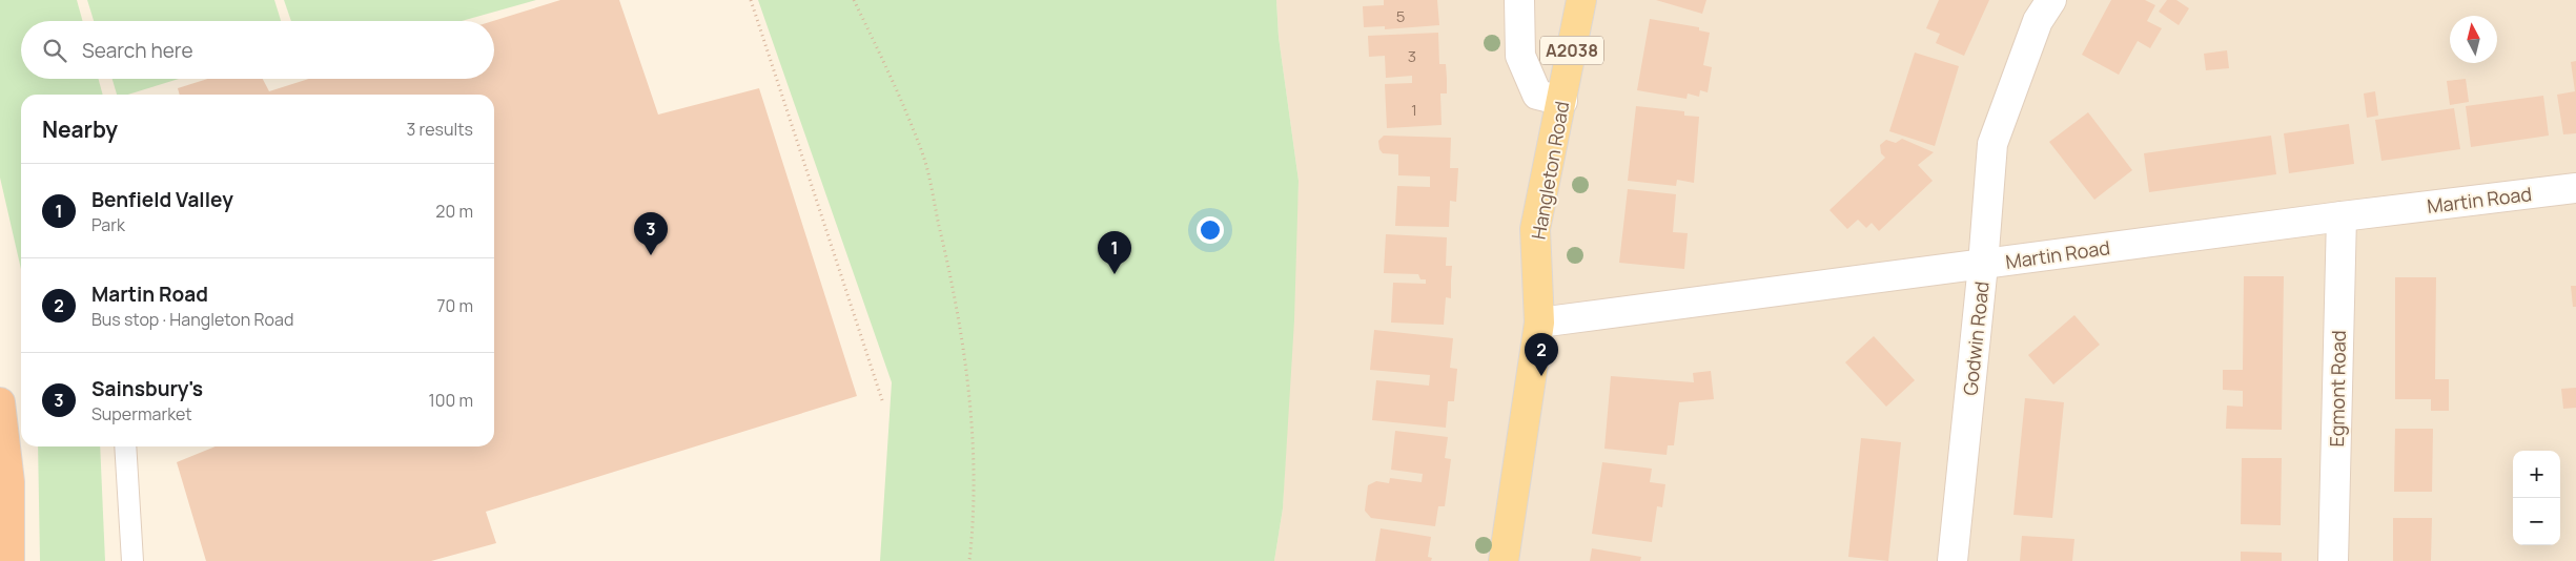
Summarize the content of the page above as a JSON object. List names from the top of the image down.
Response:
{
  "streets": {
    "main road": ["A2038", "Hangleton Road"],
    "street": ["Martin Road", "Godwin Road", "Egmont Road"]
  },
  "crossings": [
    ["Hangleton Road", "Martin Road"],
    ["Martin Road", "Godwin Road"],
    ["Martin Road", "Egmont Road"]
  ],
  "house_numbers": ["5", "3", "1"],
  "north": "top",
  "page": {
    "search": "Search here",
    "heading": ["Nearby", "3 results"],
    "list": [
      {
        "mark": "1",
        "name": "Benfield Valley",
        "note": "Park",
        "value": "20 m"
      },
      {
        "mark": "2",
        "name": "Martin Road",
        "note": "Bus stop · Hangleton Road",
        "value": "70 m"
      },
      {
        "mark": "3",
        "name": "Sainsbury's",
        "note": "Supermarket",
        "value": "100 m"
      }
    ],
    "pins": ["3", "1", "2"],
    "map_buttons": ["+", "−"]
  }
}
